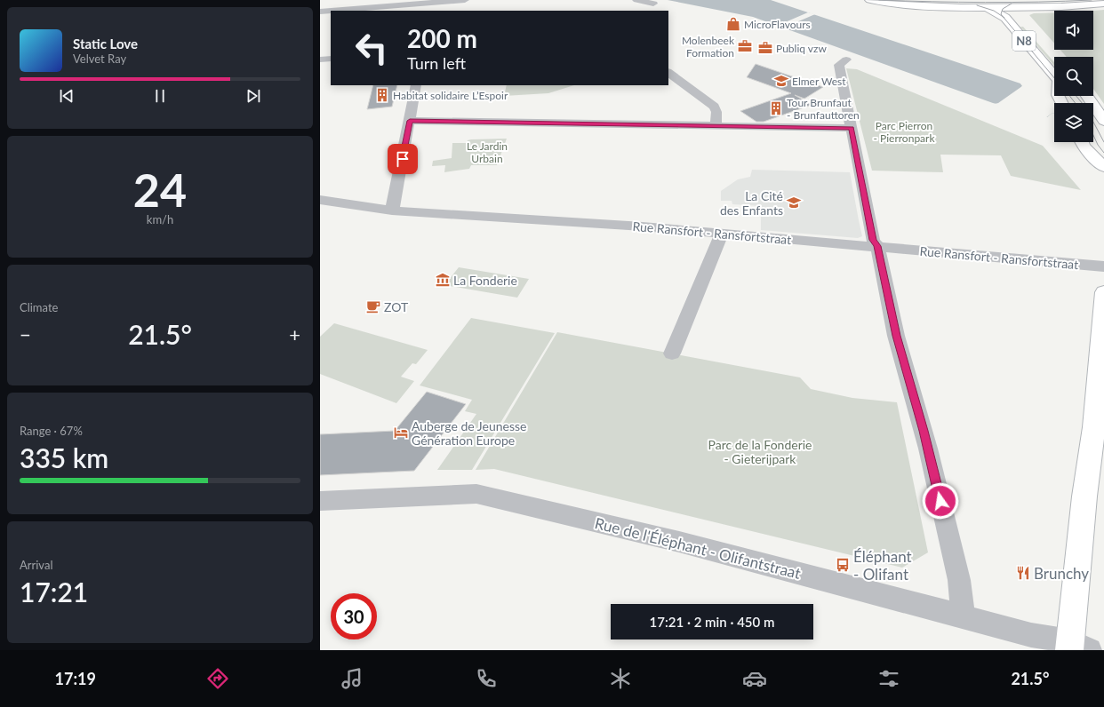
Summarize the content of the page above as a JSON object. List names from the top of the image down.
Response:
{
  "streets": {
    "main road": ["N8"],
    "street": ["Rue Ransfort - Ransfortstraat", "Rue de l'Éléphant - Olifantstraat"]
  },
  "parks": ["Parc Pierron - Pierronpark", "Le Jardin Urbain", "Parc de la Fonderie - Gieterijpark"],
  "places": {
    "shop": ["MicroFlavours"],
    "office": ["Molenbeek Formation", "Publiq vzw"],
    "school or university": ["Elmer West", "La Cité des Enfants"],
    "building": ["Habitat solidaire L’Espoir", "Tour Brunfaut - Brunfauttoren"],
    "museum": ["La Fonderie"],
    "cafe": ["ZOT"],
    "hotel": ["Auberge de Jeunesse Génération Europe"],
    "bus stop": ["Éléphant - Olifant"],
    "restaurant": ["Brunchy"]
  },
  "page": {
    "turn": ["200 m", "Turn left"],
    "song": ["Static Love", "Velvet Ray"],
    "tile": [
      ["24", "km/h"],
      "Climate",
      ["Range · 67%", "335 km"],
      ["Arrival", "17:21"]
    ],
    "heat": ["−", "21.5°", "+"],
    "limit": "30",
    "trip": "17:21 · 2 min · 450 m",
    "tabs": ["17:19", "21.5°"]
  }
}
